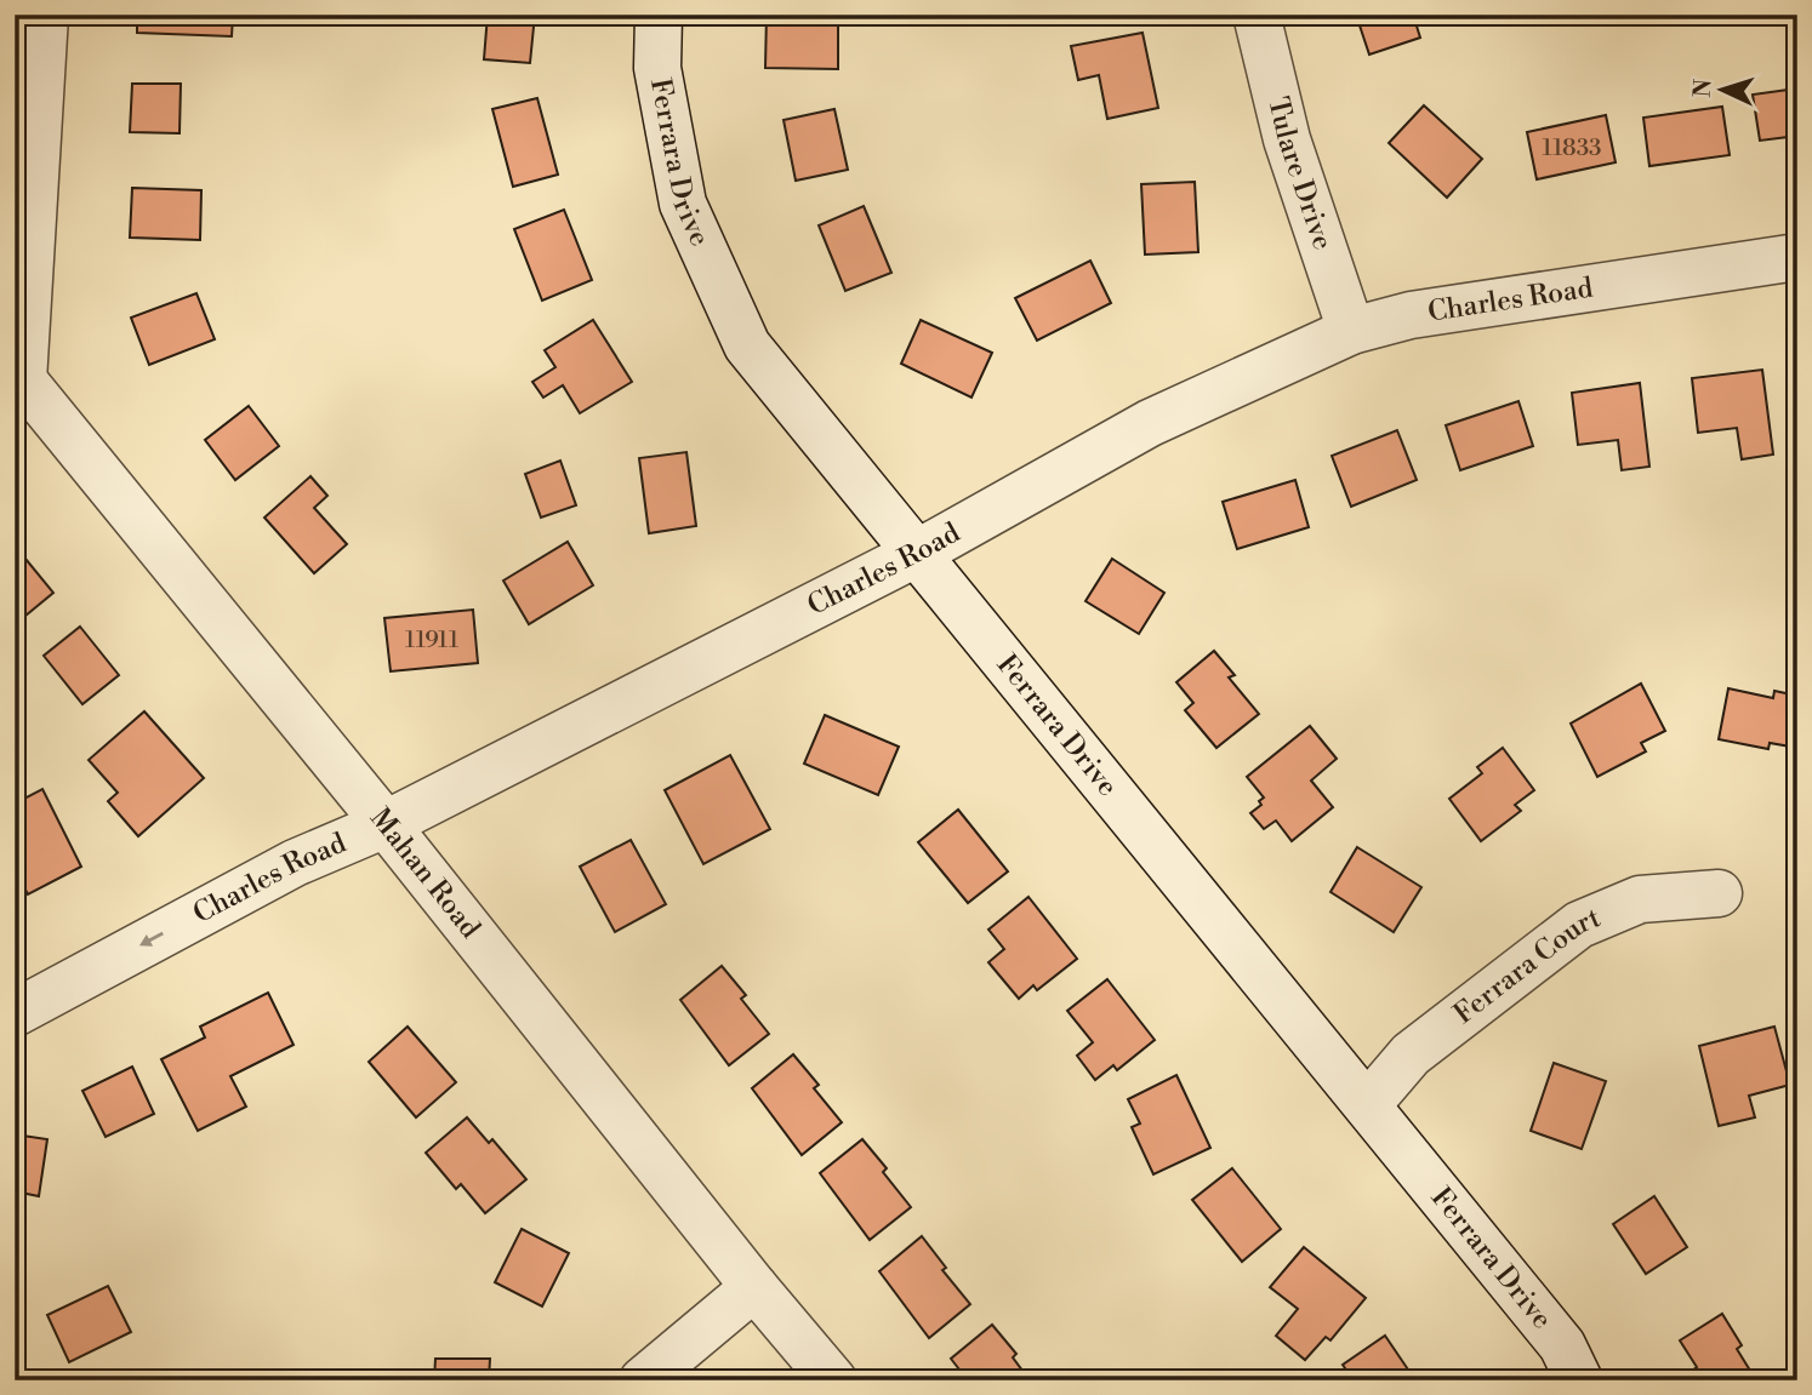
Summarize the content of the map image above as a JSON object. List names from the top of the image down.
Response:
{
  "streets": {
    "street": [
      "Ferrara Drive",
      "Tulare Drive",
      "Charles Road",
      "Mahan Road",
      "Ferrara Court"
    ]
  },
  "crossings": [
    ["Ferrara Drive", "Charles Road"],
    ["Ferrara Drive", "Ferrara Court"],
    ["Tulare Drive", "Charles Road"],
    ["Charles Road", "Mahan Road"]
  ],
  "house_numbers": ["11833", "11911"],
  "north": "left"
}
